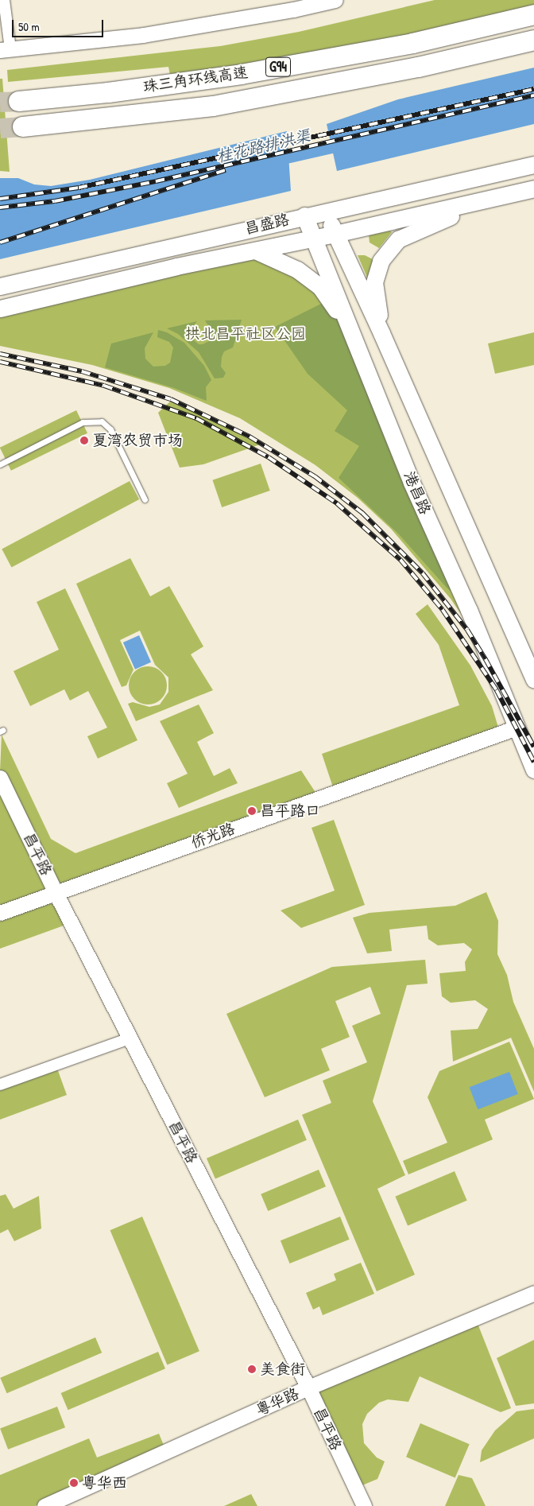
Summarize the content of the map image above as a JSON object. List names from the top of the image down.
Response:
{
  "streets": {
    "highway": ["G94", "珠三角环线高速"],
    "main road": ["昌盛路", "港昌路"],
    "street": ["侨光路", "昌平路", "粤华路"]
  },
  "crossings": [
    ["昌盛路", "港昌路"],
    ["港昌路", "侨光路"],
    ["侨光路", "昌平路"],
    ["昌平路", "粤华路"]
  ],
  "water": ["桂花路排洪渠"],
  "parks": ["拱北昌平社区公园"],
  "places": [
    "夏湾农贸市场",
    "昌平路口",
    "美食街",
    "粤华西"
  ],
  "scale_bar": "50 m"
}
